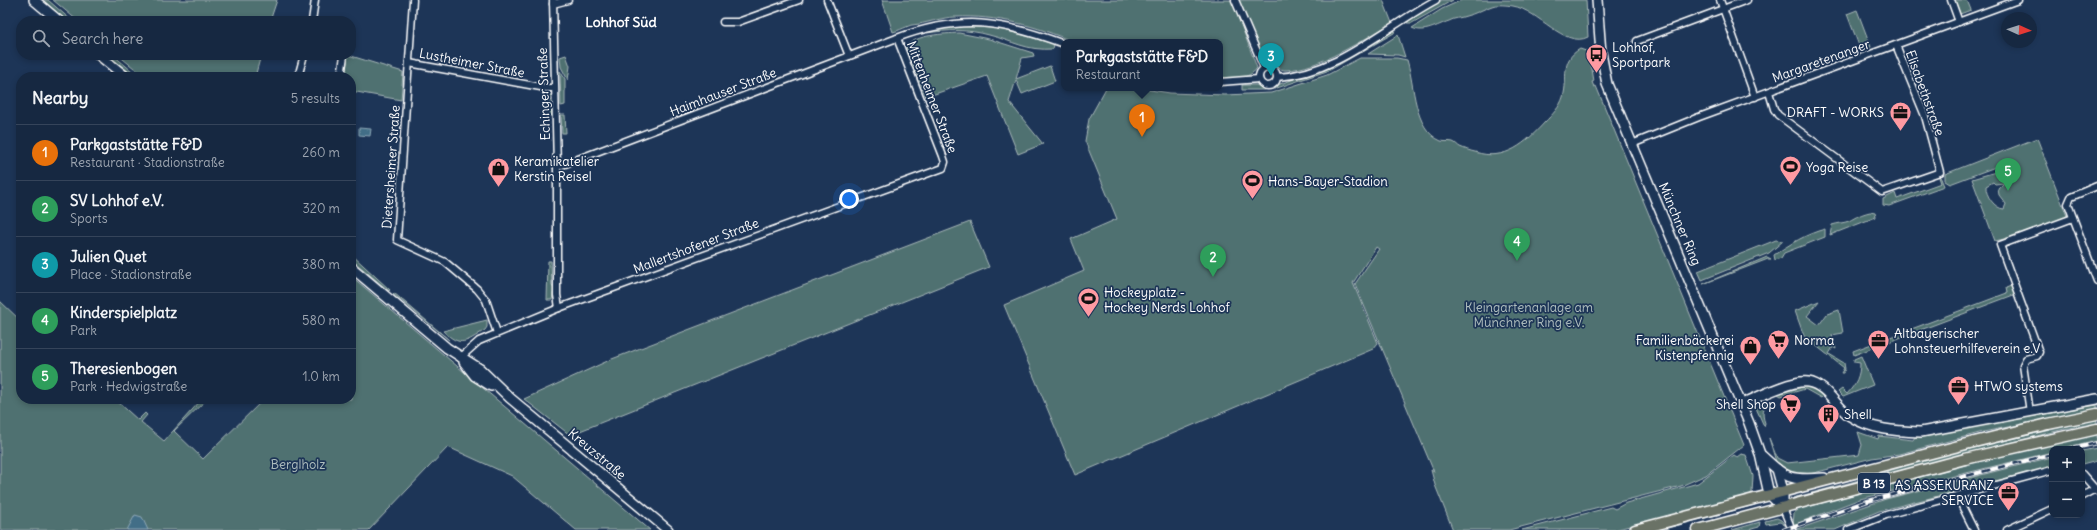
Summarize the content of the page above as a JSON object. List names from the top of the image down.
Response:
{
  "streets": {
    "main road": ["Münchner Ring", "Kreuzstraße", "B 13"],
    "street": [
      "Margaretenanger",
      "Lustheimer Straße",
      "Haimhauser Straße",
      "Elisabethstraße",
      "Echinger Straße",
      "Mittenheimer Straße",
      "Dietersheimer Straße",
      "Mallertshofener Straße"
    ]
  },
  "crossings": [
    ["Margaretenanger", "Elisabethstraße"],
    ["Margaretenanger", "Münchner Ring"],
    ["Lustheimer Straße", "Echinger Straße"],
    ["Lustheimer Straße", "Dietersheimer Straße"],
    ["Haimhauser Straße", "Echinger Straße"],
    ["Haimhauser Straße", "Mittenheimer Straße"],
    ["Echinger Straße", "Mallertshofener Straße"],
    ["Mittenheimer Straße", "Mallertshofener Straße"],
    ["Dietersheimer Straße", "Mallertshofener Straße"],
    ["Münchner Ring", "B 13"],
    ["Mallertshofener Straße", "Kreuzstraße"]
  ],
  "districts": ["Lohhof Süd"],
  "parks": ["Kleingartenanlage am Münchner Ring e.V.", "Berglholz"],
  "places": {
    "bus stop": ["Lohhof, Sportpark"],
    "office": [
      "DRAFT - WORKS",
      "Altbayerischer Lohnsteuerhilfeverein e.V",
      "HTWO systems",
      "AS ASSEKURANZ SERVICE"
    ],
    "sports": ["Yoga Reise", "Hans-Bayer-Stadion", "Hockeyplatz - Hockey Nerds Lohhof"],
    "shop": ["Keramikatelier Kerstin Reisel", "Familienbäckerei Kistenpfennig"],
    "supermarket": ["Norma", "Shell Shop"],
    "building": ["Shell"]
  },
  "north": "right",
  "page": {
    "search": "Search here",
    "popup": ["Parkgaststätte F&D", "Restaurant"],
    "pins": [
      "3",
      "1",
      "5",
      "4",
      "2"
    ],
    "heading": ["Nearby", "5 results"],
    "list": [
      {
        "mark": "1",
        "name": "Parkgaststätte F&D",
        "note": "Restaurant · Stadionstraße",
        "value": "260 m"
      },
      {
        "mark": "2",
        "name": "SV Lohhof e.V.",
        "note": "Sports",
        "value": "320 m"
      },
      {
        "mark": "3",
        "name": "Julien Quet",
        "note": "Place · Stadionstraße",
        "value": "380 m"
      },
      {
        "mark": "4",
        "name": "Kinderspielplatz",
        "note": "Park",
        "value": "580 m"
      },
      {
        "mark": "5",
        "name": "Theresienbogen",
        "note": "Park · Hedwigstraße",
        "value": "1.0 km"
      }
    ],
    "map_buttons": ["+", "−"]
  }
}
